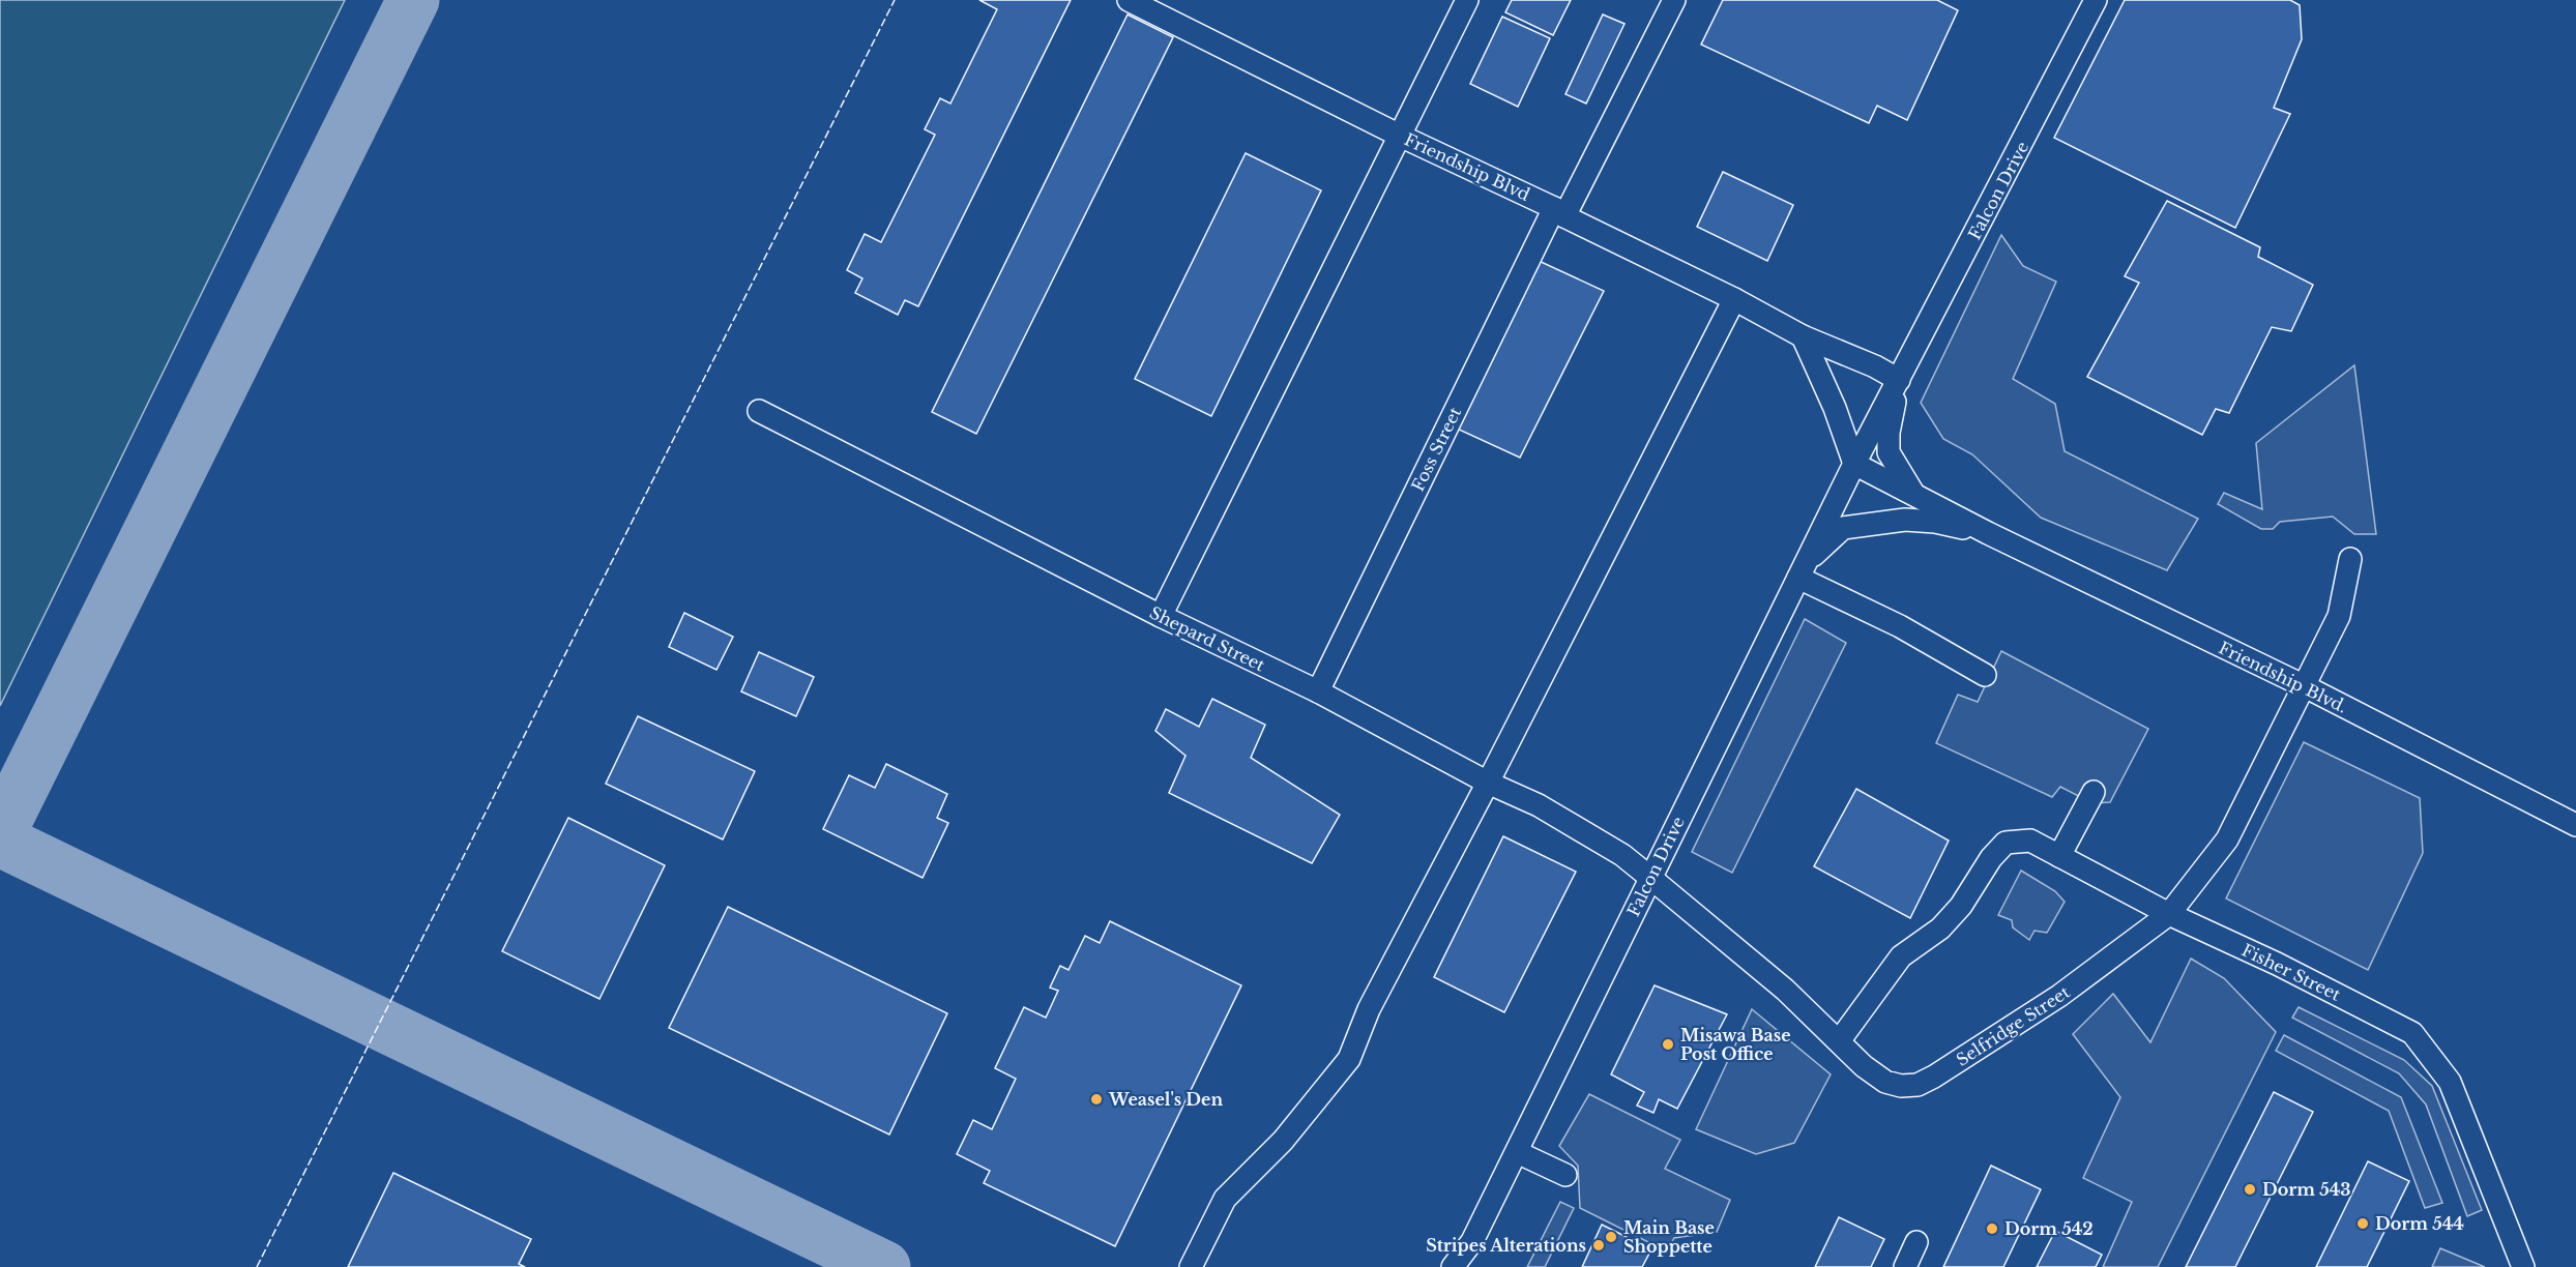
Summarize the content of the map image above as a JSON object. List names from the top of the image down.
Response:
{
  "streets": {
    "street": [
      "Friendship Blvd",
      "Falcon Drive",
      "Foss Street",
      "Shepard Street",
      "Friendship Blvd.",
      "Fisher Street",
      "Selfridge Street"
    ]
  },
  "crossings": [
    ["Friendship Blvd", "Falcon Drive"],
    ["Friendship Blvd", "Foss Street"],
    ["Friendship Blvd", "Friendship Blvd."],
    ["Falcon Drive", "Shepard Street"],
    ["Falcon Drive", "Friendship Blvd."],
    ["Falcon Drive", "Selfridge Street"],
    ["Foss Street", "Shepard Street"],
    ["Shepard Street", "Selfridge Street"],
    ["Friendship Blvd.", "Selfridge Street"],
    ["Fisher Street", "Selfridge Street"]
  ],
  "places": [
    "Misawa Base Post Office",
    "Weasel's Den",
    "Dorm 543",
    "Dorm 544",
    "Dorm 542",
    "Main Base Shoppette",
    "Stripes Alterations"
  ]
}
